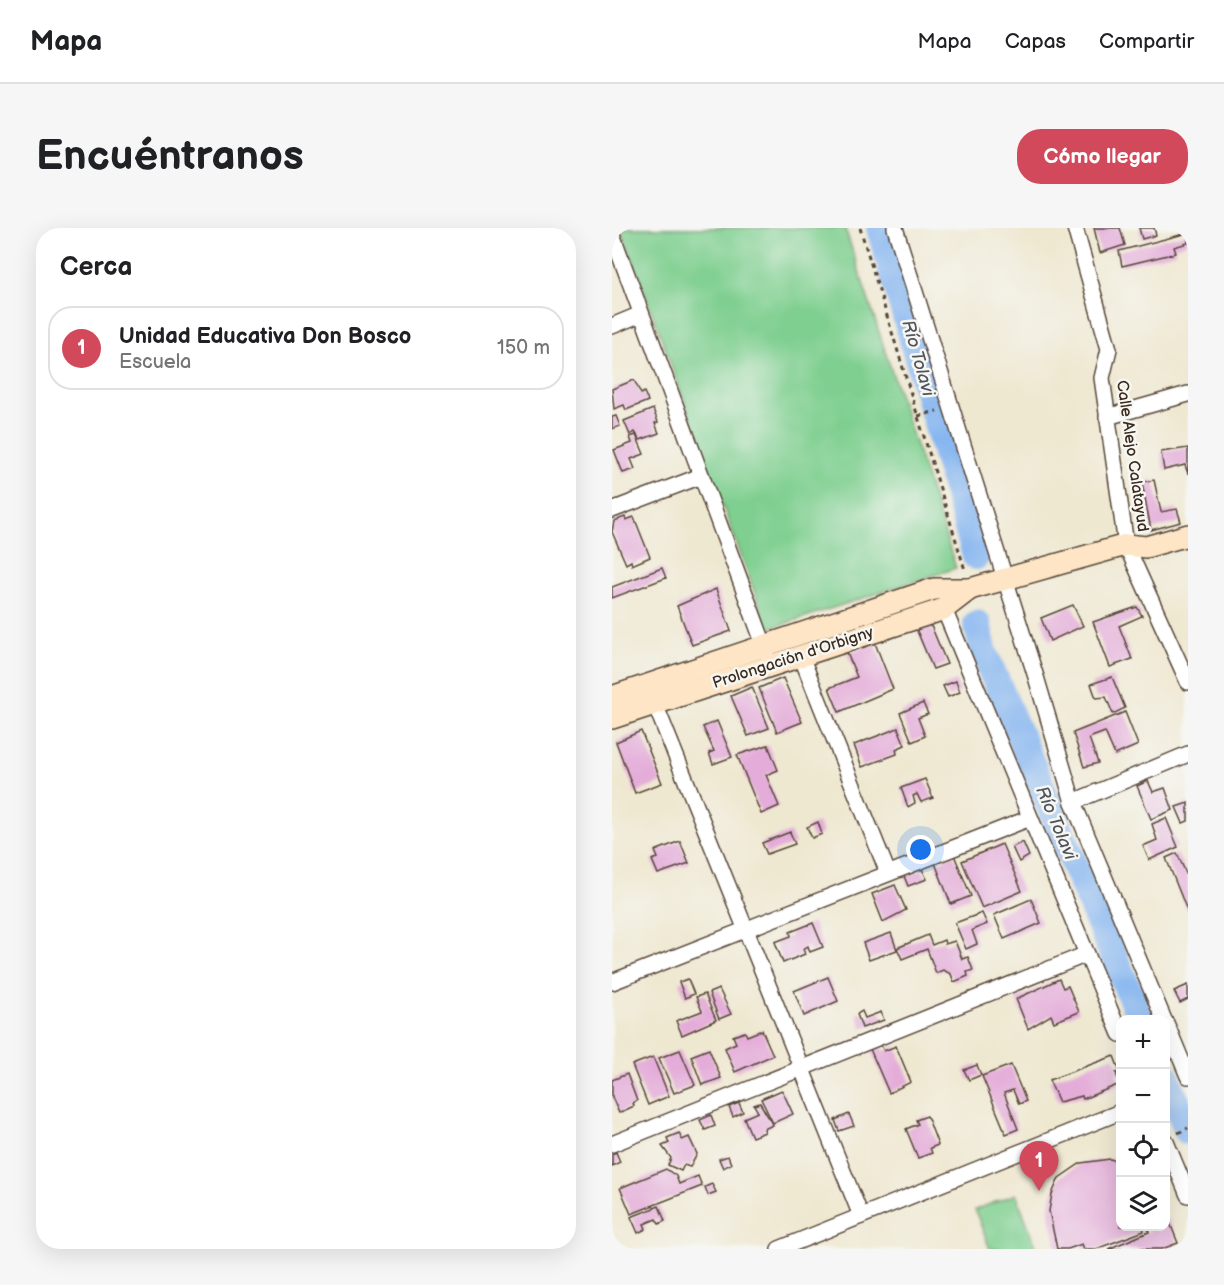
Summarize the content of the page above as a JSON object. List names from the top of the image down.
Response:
{
  "streets": {
    "street": ["Calle Alejo Calatayud", "Prolongación d'Orbigny"]
  },
  "crossings": [
    ["Calle Alejo Calatayud", "Prolongación d'Orbigny"]
  ],
  "water": ["Río Tolavi"],
  "page": {
    "header": "Mapa",
    "nav": ["Mapa", "Capas", "Compartir"],
    "buttons": "Cómo llegar",
    "title": "Encuéntranos",
    "heading": "Cerca",
    "list": [
      {
        "mark": "1",
        "name": "Unidad Educativa Don Bosco",
        "note": "Escuela",
        "value": "150 m"
      }
    ],
    "map_buttons": ["+", "−"],
    "pins": "1"
  }
}
